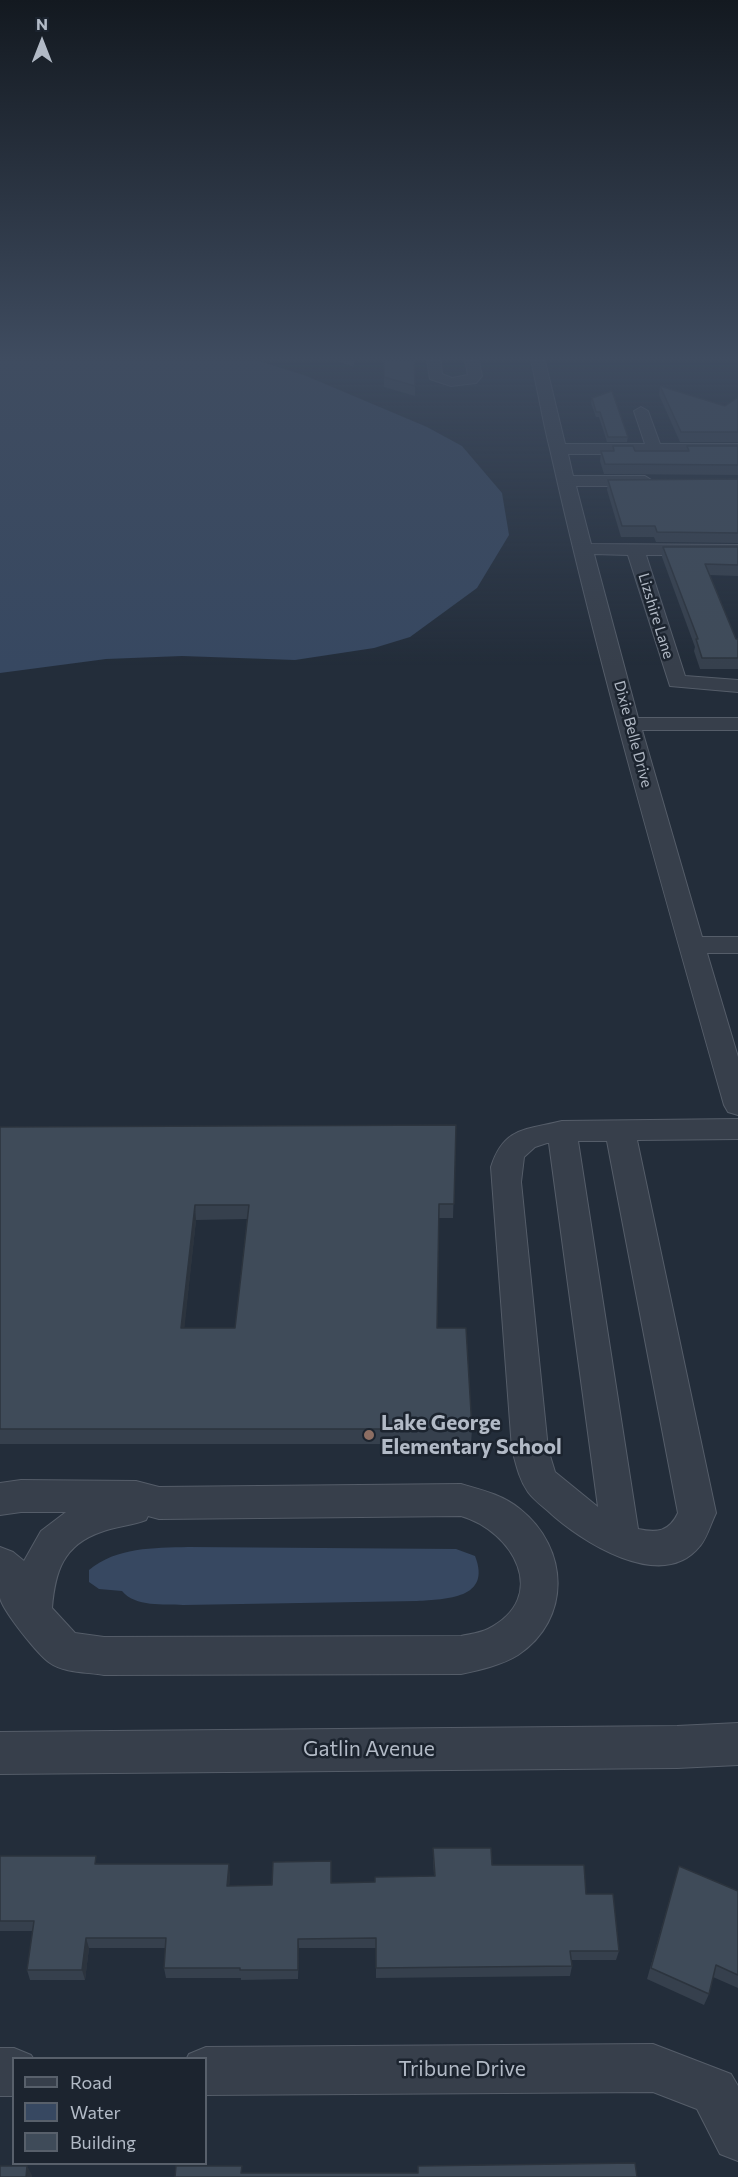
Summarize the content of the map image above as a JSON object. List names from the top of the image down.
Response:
{
  "streets": {
    "street": [
      "Lizshire Lane",
      "Dixie Belle Drive",
      "Gatlin Avenue",
      "Tribune Drive"
    ]
  },
  "places": ["Lake George Elementary School"],
  "legend": ["Road", "Water", "Building"],
  "north": "top"
}
